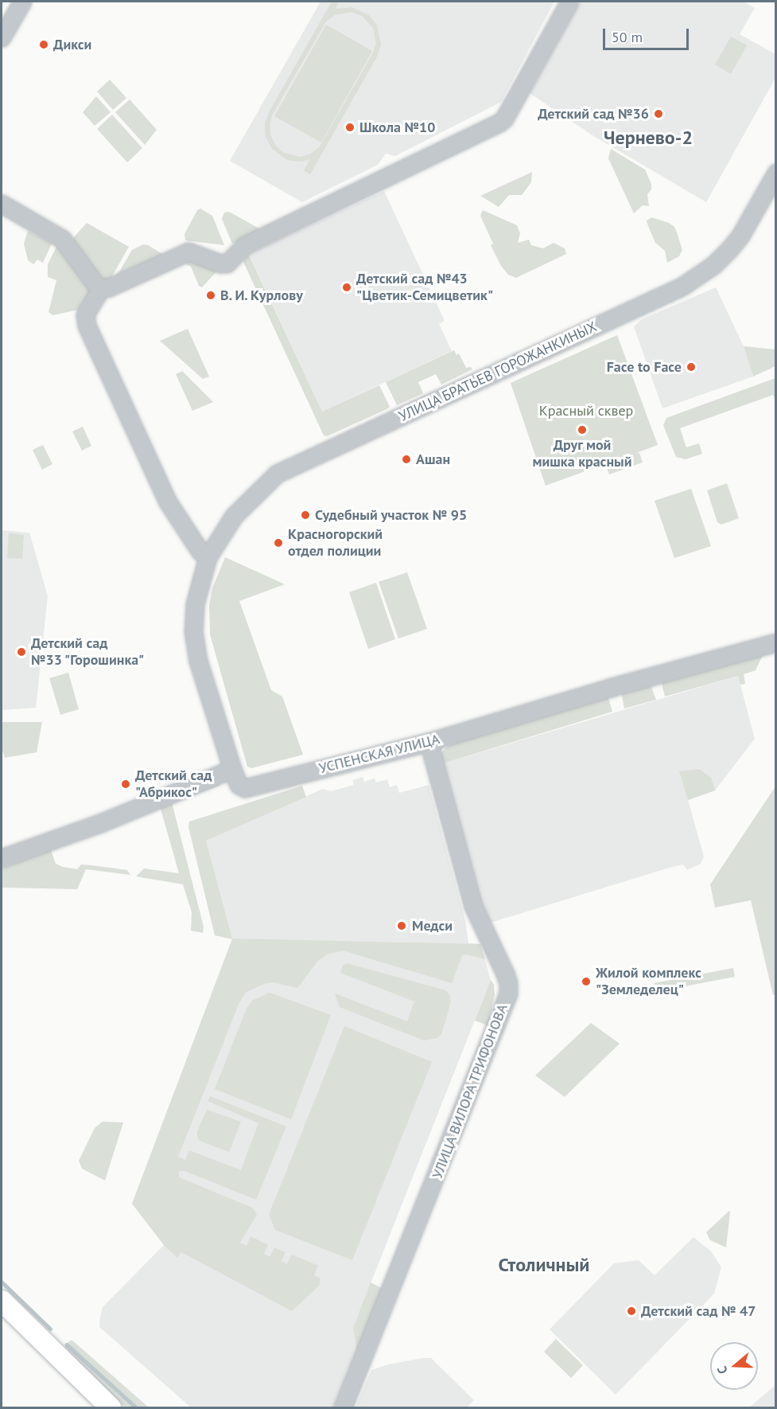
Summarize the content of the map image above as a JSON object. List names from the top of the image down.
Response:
{
  "streets": {
    "street": ["УЛИЦА БРАТЬЕВ ГОРОЖАНКИНЫХ", "УСПЕНСКАЯ УЛИЦА", "УЛИЦА ВИЛОРА ТРИФОНОВА"]
  },
  "crossings": [
    ["УЛИЦА БРАТЬЕВ ГОРОЖАНКИНЫХ", "УСПЕНСКАЯ УЛИЦА"],
    ["УСПЕНСКАЯ УЛИЦА", "УЛИЦА ВИЛОРА ТРИФОНОВА"]
  ],
  "districts": ["Чернево-2", "Столичный"],
  "parks": ["Красный сквер"],
  "places": [
    "Дикси",
    "Детский сад №36",
    "Школа №10",
    "Детский сад №43 \"Цветик-Семицветик\"",
    "В. И. Курлову",
    "Face to Face",
    "Друг мой мишка красный",
    "Ашан",
    "Судебный участок № 95",
    "Красногорский отдел полиции",
    "Детский сад №33 \"Горошинка\"",
    "Детский сад \"Абрикос\"",
    "Медси",
    "Жилой комплекс \"Земледелец\"",
    "Детский сад № 47"
  ],
  "scale_bar": "50 m",
  "north": "left"
}
